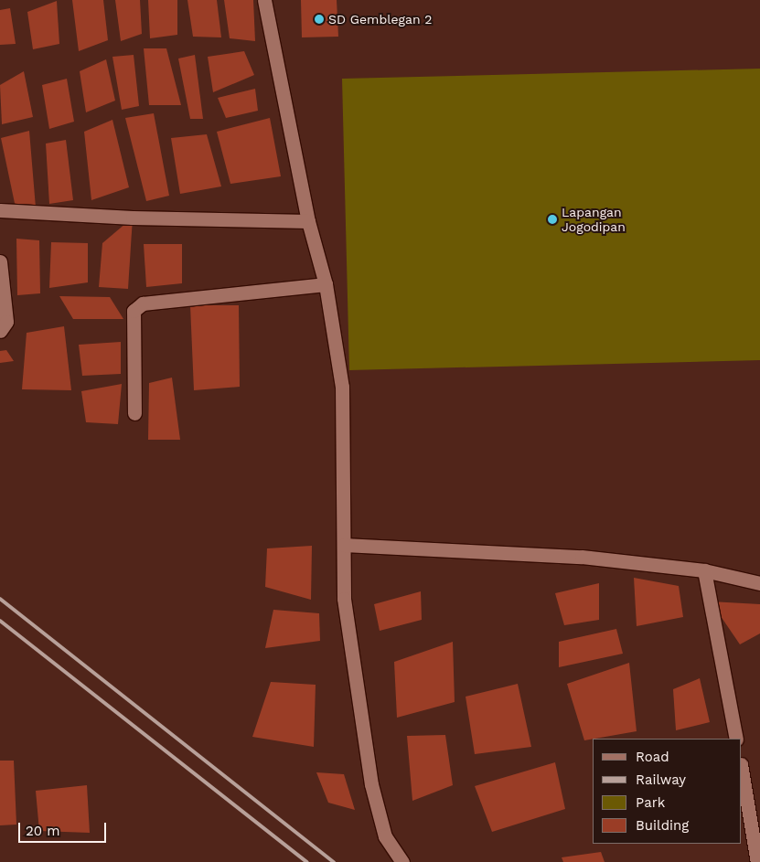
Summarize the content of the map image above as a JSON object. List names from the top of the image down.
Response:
{
  "places": ["SD Gemblegan 2", "Lapangan Jogodipan"],
  "legend": [
    "Road",
    "Railway",
    "Park",
    "Building"
  ],
  "scale_bar": "20 m"
}
